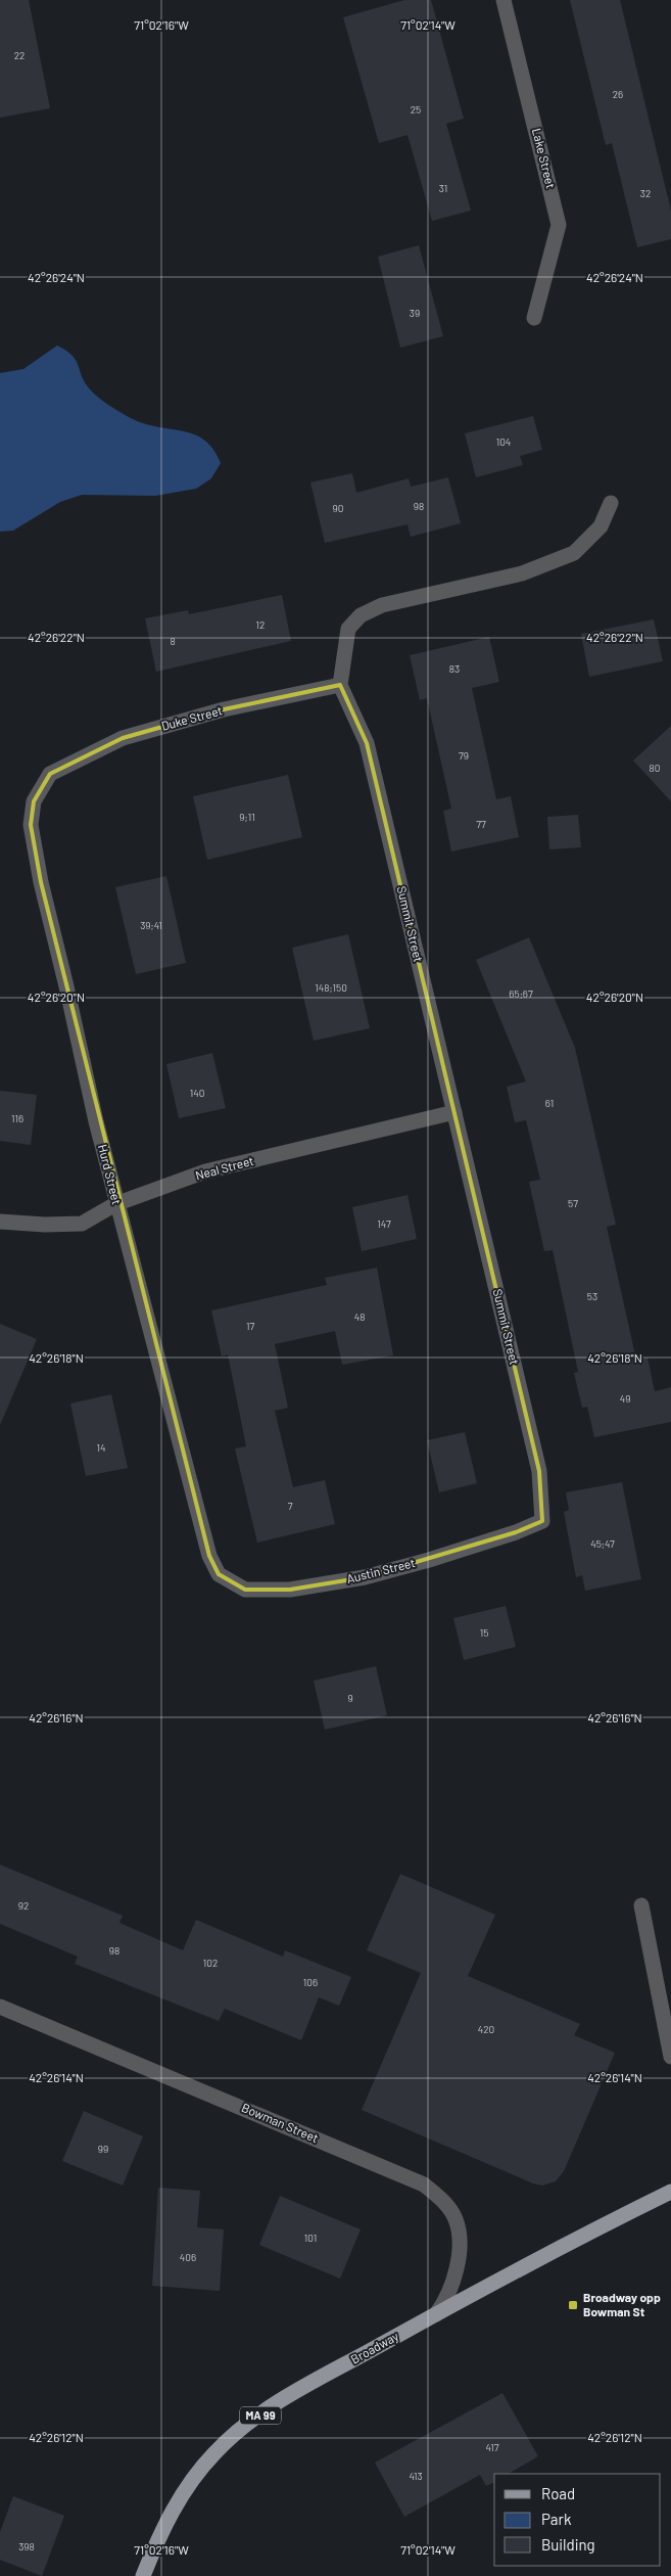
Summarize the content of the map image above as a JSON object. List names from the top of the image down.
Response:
{
  "streets": {
    "main road": ["Broadway", "MA 99"],
    "street": [
      "Lake Street",
      "Duke Street",
      "Summit Street",
      "Neal Street",
      "Hurd Street",
      "Austin Street",
      "Bowman Street"
    ]
  },
  "crossings": [
    ["Duke Street", "Summit Street"],
    ["Duke Street", "Hurd Street"],
    ["Summit Street", "Neal Street"],
    ["Summit Street", "Austin Street"],
    ["Neal Street", "Hurd Street"],
    ["Hurd Street", "Austin Street"],
    ["Bowman Street", "Broadway"]
  ],
  "places": {
    "transit": ["Broadway opp Bowman St"]
  },
  "house_numbers": [
    "22",
    "26",
    "25",
    "31",
    "32",
    "39",
    "104",
    "98",
    "90",
    "12",
    "8",
    "83",
    "79",
    "80",
    "9;11",
    "77",
    "39;41",
    "148;150",
    "65;67",
    "140",
    "61",
    "116",
    "57",
    "147",
    "53",
    "48",
    "17",
    "49",
    "14",
    "7",
    "45;47",
    "15",
    "9",
    "92",
    "98",
    "102",
    "106",
    "420",
    "99",
    "101",
    "406",
    "417",
    "413",
    "398"
  ],
  "legend": ["Road", "Park", "Building"],
  "coordinates": [
    "71°02'16\"W",
    "71°02'14\"W",
    "42°26'24\"N",
    "42°26'22\"N",
    "42°26'20\"N",
    "42°26'18\"N",
    "42°26'16\"N",
    "42°26'14\"N",
    "42°26'12\"N"
  ]
}
